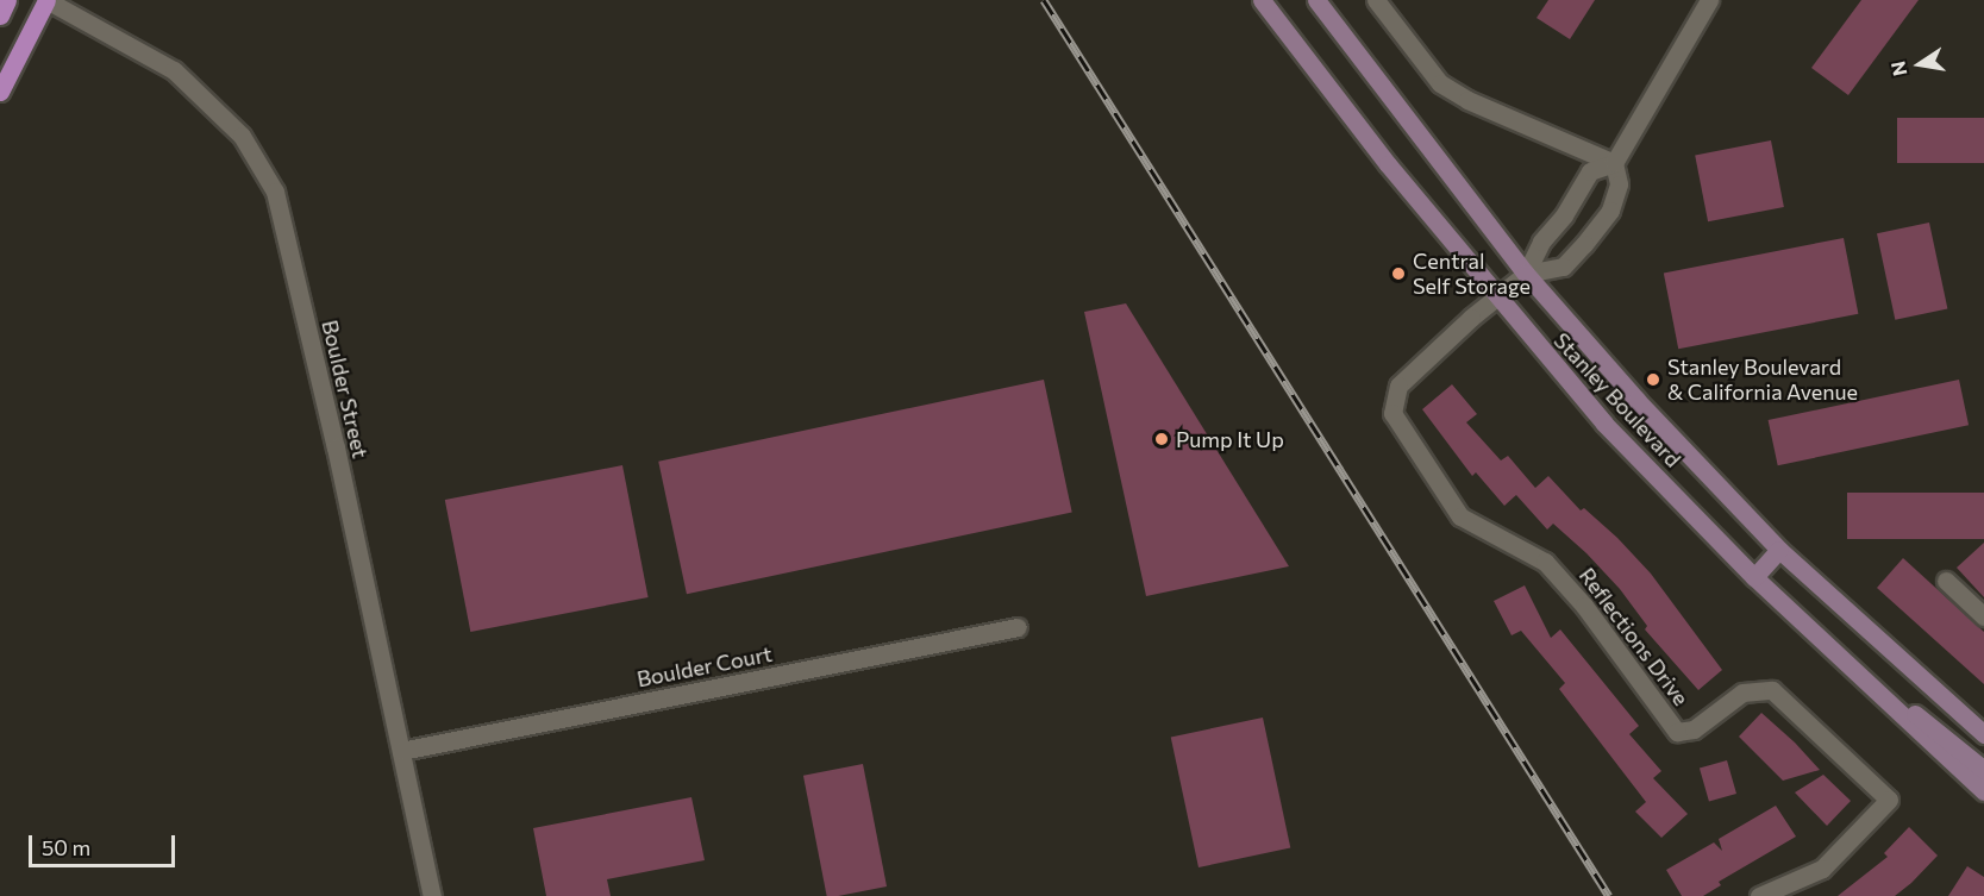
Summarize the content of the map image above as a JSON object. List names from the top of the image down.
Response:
{
  "streets": {
    "main road": ["Stanley Boulevard"],
    "street": ["Boulder Street", "Reflections Drive", "Boulder Court"]
  },
  "crossings": [
    ["Boulder Street", "Boulder Court"],
    ["Stanley Boulevard", "Reflections Drive"]
  ],
  "places": ["Central Self Storage", "Stanley Boulevard & California Avenue", "Pump It Up"],
  "scale_bar": "50 m",
  "north": "left"
}
